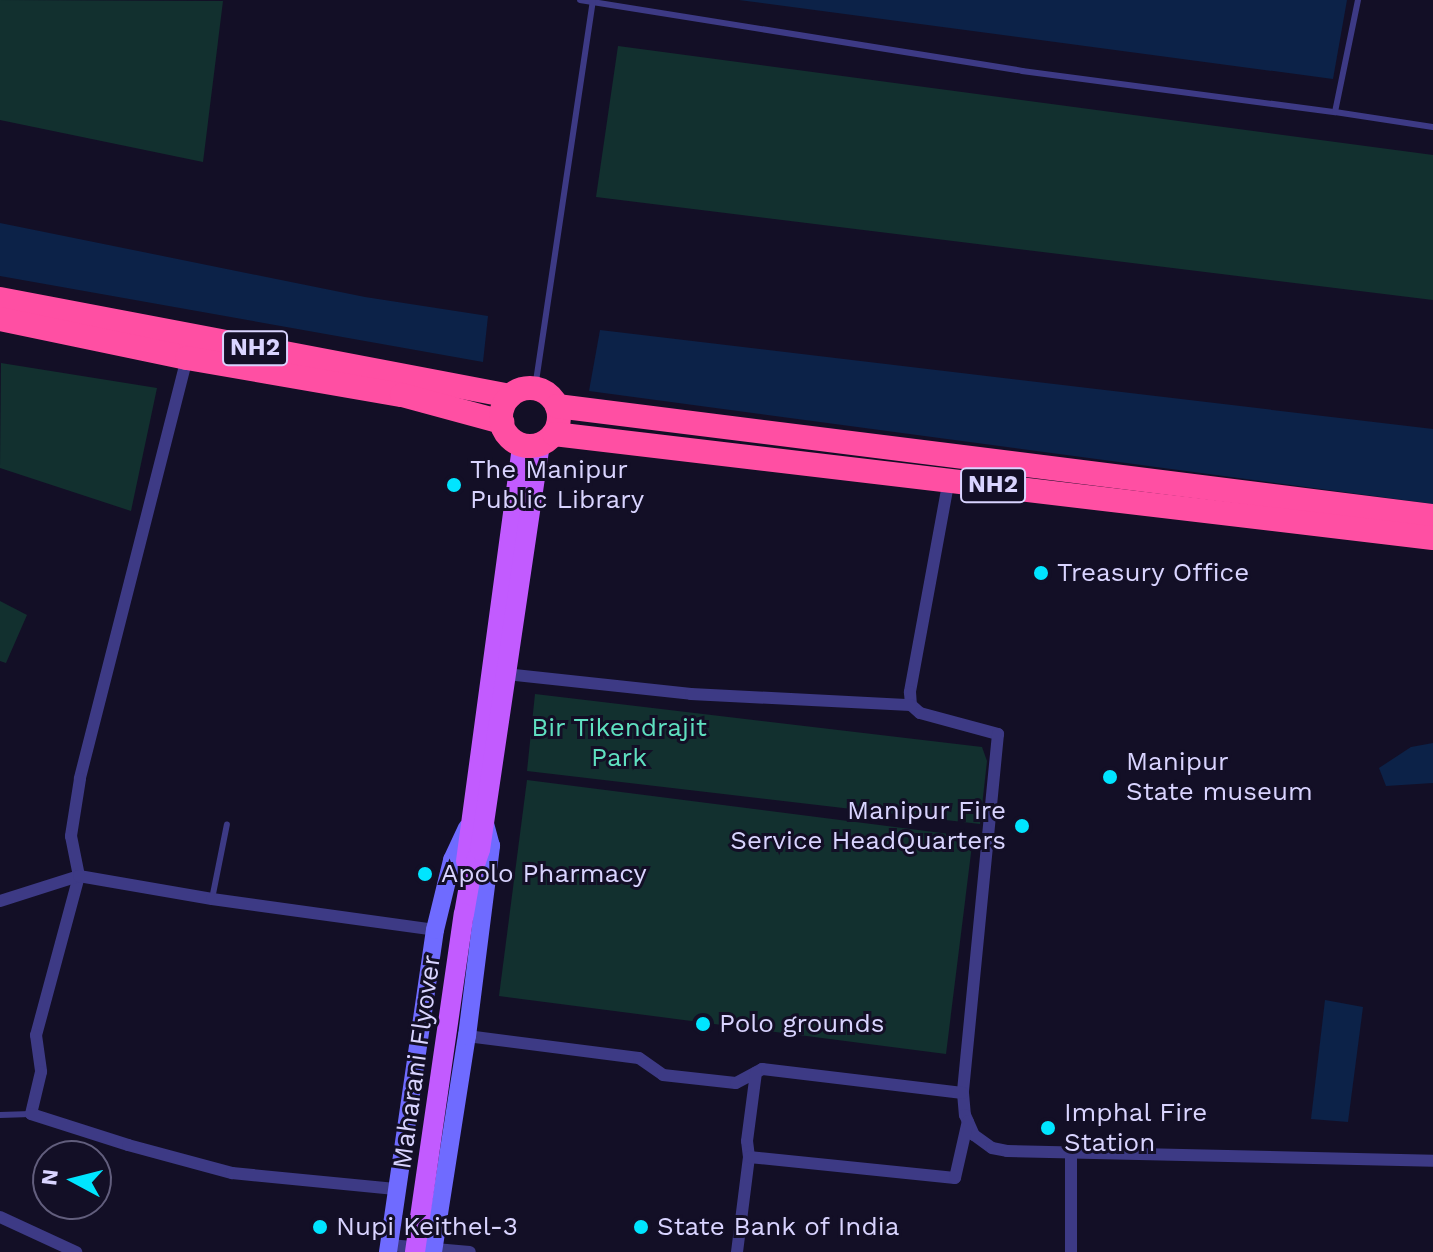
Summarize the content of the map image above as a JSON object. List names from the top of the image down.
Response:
{
  "streets": {
    "highway": ["NH2"],
    "main road": ["Maharani Flyover"]
  },
  "parks": ["Bir Tikendrajit Park"],
  "places": [
    "The Manipur Public Library",
    "Treasury Office",
    "Manipur State museum",
    "Manipur Fire Service HeadQuarters",
    "Apolo Pharmacy",
    "Polo grounds",
    "Imphal Fire Station",
    "Nupi Keithel-3",
    "State Bank of India"
  ],
  "north": "left"
}
